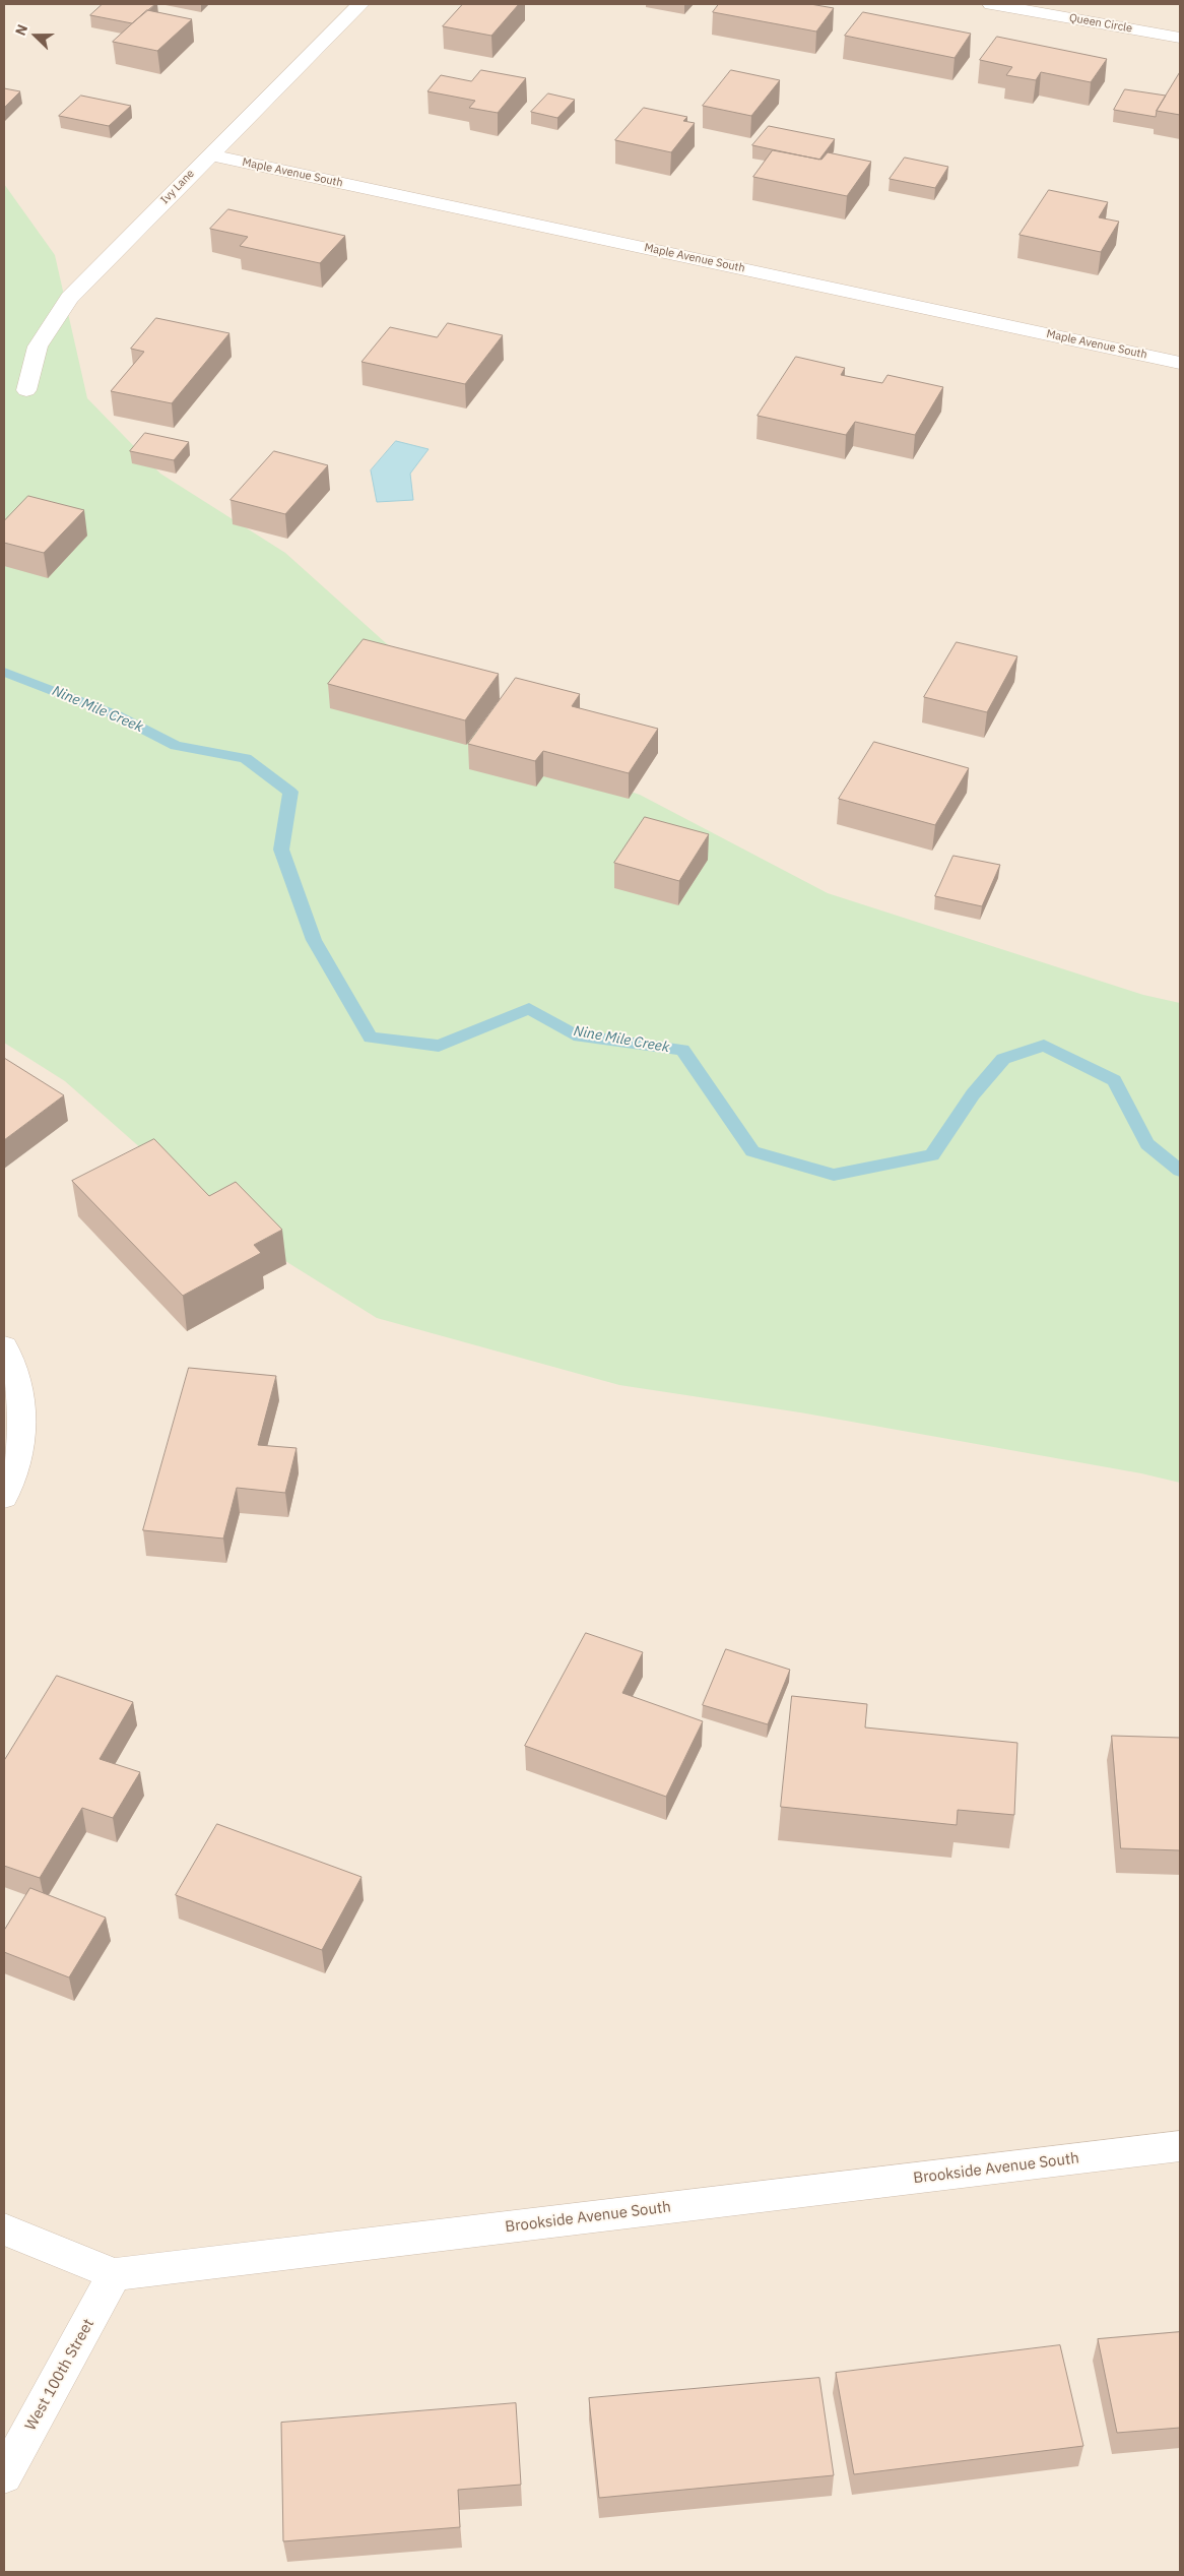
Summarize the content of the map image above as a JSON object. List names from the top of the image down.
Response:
{
  "streets": {
    "street": [
      "Queen Circle",
      "Maple Avenue South",
      "Ivy Lane",
      "Brookside Avenue South",
      "West 100th Street"
    ]
  },
  "crossings": [
    ["Maple Avenue South", "Ivy Lane"],
    ["Brookside Avenue South", "West 100th Street"]
  ],
  "water": ["Nine Mile Creek"],
  "north": "left"
}
